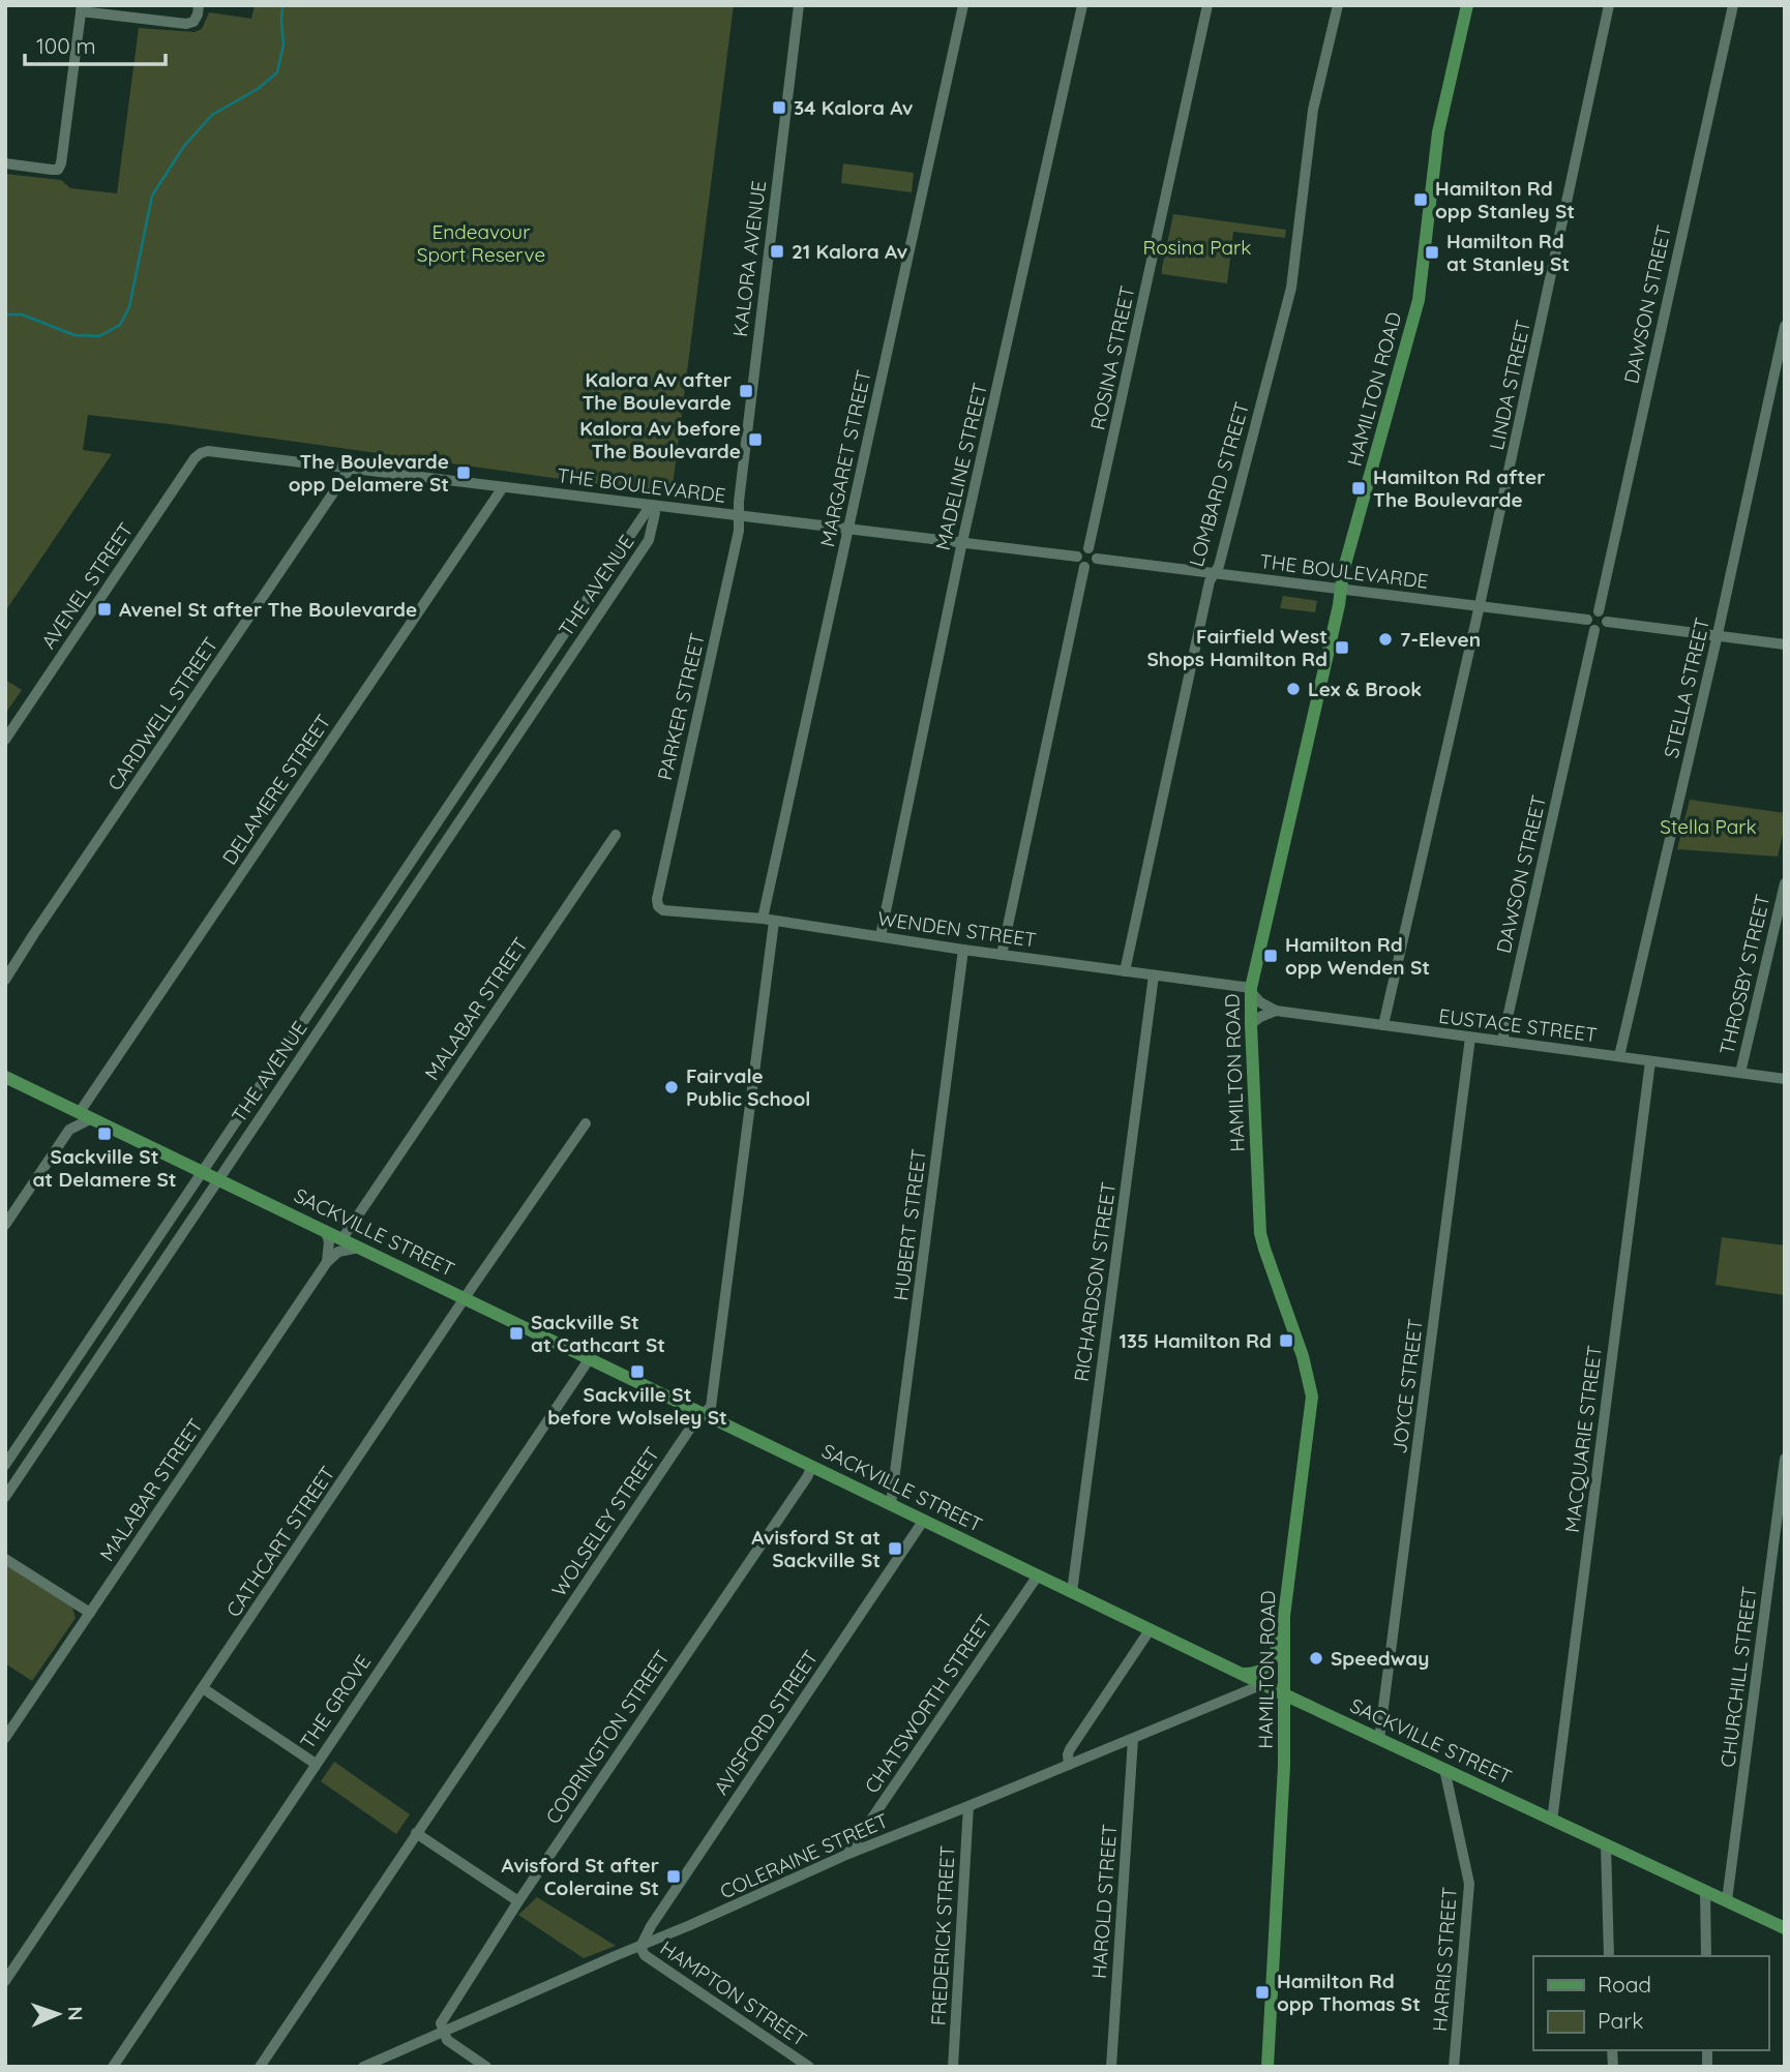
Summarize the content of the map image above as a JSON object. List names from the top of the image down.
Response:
{
  "streets": {
    "main road": ["HAMILTON ROAD", "SACKVILLE STREET"],
    "street": [
      "KALORA AVENUE",
      "DAWSON STREET",
      "ROSINA STREET",
      "LINDA STREET",
      "MARGARET STREET",
      "MADELINE STREET",
      "LOMBARD STREET",
      "THE BOULEVARDE",
      "AVENEL STREET",
      "THE AVENUE",
      "STELLA STREET",
      "PARKER STREET",
      "CARDWELL STREET",
      "DELAMERE STREET",
      "WENDEN STREET",
      "THROSBY STREET",
      "MALABAR STREET",
      "EUSTACE STREET",
      "HUBERT STREET",
      "RICHARDSON STREET",
      "JOYCE STREET",
      "MACQUARIE STREET",
      "WOLSELEY STREET",
      "CATHCART STREET",
      "CHURCHILL STREET",
      "THE GROVE",
      "CHATSWORTH STREET",
      "AVISFORD STREET",
      "CODRINGTON STREET",
      "COLERAINE STREET",
      "HAROLD STREET",
      "FREDERICK STREET",
      "HARRIS STREET",
      "HAMPTON STREET"
    ]
  },
  "crossings": [
    ["KALORA AVENUE", "THE BOULEVARDE"],
    ["KALORA AVENUE", "PARKER STREET"],
    ["DAWSON STREET", "THE BOULEVARDE"],
    ["DAWSON STREET", "EUSTACE STREET"],
    ["ROSINA STREET", "THE BOULEVARDE"],
    ["LINDA STREET", "THE BOULEVARDE"],
    ["LINDA STREET", "EUSTACE STREET"],
    ["HAMILTON ROAD", "THE BOULEVARDE"],
    ["HAMILTON ROAD", "WENDEN STREET"],
    ["HAMILTON ROAD", "SACKVILLE STREET"],
    ["MARGARET STREET", "THE BOULEVARDE"],
    ["MARGARET STREET", "WENDEN STREET"],
    ["MADELINE STREET", "THE BOULEVARDE"],
    ["MADELINE STREET", "WENDEN STREET"],
    ["LOMBARD STREET", "THE BOULEVARDE"],
    ["LOMBARD STREET", "WENDEN STREET"],
    ["THE BOULEVARDE", "AVENEL STREET"],
    ["THE BOULEVARDE", "THE AVENUE"],
    ["THE BOULEVARDE", "PARKER STREET"],
    ["THE BOULEVARDE", "CARDWELL STREET"],
    ["THE BOULEVARDE", "DELAMERE STREET"],
    ["THE AVENUE", "SACKVILLE STREET"],
    ["STELLA STREET", "EUSTACE STREET"],
    ["PARKER STREET", "WENDEN STREET"],
    ["DELAMERE STREET", "SACKVILLE STREET"],
    ["WENDEN STREET", "HUBERT STREET"],
    ["WENDEN STREET", "RICHARDSON STREET"],
    ["WENDEN STREET", "WOLSELEY STREET"],
    ["THROSBY STREET", "EUSTACE STREET"],
    ["MALABAR STREET", "SACKVILLE STREET"],
    ["EUSTACE STREET", "JOYCE STREET"],
    ["EUSTACE STREET", "MACQUARIE STREET"],
    ["HUBERT STREET", "SACKVILLE STREET"],
    ["SACKVILLE STREET", "RICHARDSON STREET"],
    ["SACKVILLE STREET", "JOYCE STREET"],
    ["SACKVILLE STREET", "MACQUARIE STREET"],
    ["SACKVILLE STREET", "WOLSELEY STREET"],
    ["SACKVILLE STREET", "CATHCART STREET"],
    ["SACKVILLE STREET", "CHURCHILL STREET"],
    ["SACKVILLE STREET", "THE GROVE"],
    ["SACKVILLE STREET", "CHATSWORTH STREET"],
    ["SACKVILLE STREET", "AVISFORD STREET"],
    ["SACKVILLE STREET", "CODRINGTON STREET"],
    ["SACKVILLE STREET", "COLERAINE STREET"],
    ["SACKVILLE STREET", "HARRIS STREET"],
    ["CHATSWORTH STREET", "COLERAINE STREET"],
    ["AVISFORD STREET", "COLERAINE STREET"],
    ["AVISFORD STREET", "HAMPTON STREET"],
    ["CODRINGTON STREET", "COLERAINE STREET"],
    ["COLERAINE STREET", "HAROLD STREET"],
    ["COLERAINE STREET", "FREDERICK STREET"],
    ["COLERAINE STREET", "HAMPTON STREET"]
  ],
  "parks": ["Endeavour Sport Reserve", "Rosina Park", "Stella Park"],
  "places": {
    "transit": [
      "34 Kalora Av",
      "Hamilton Rd opp Stanley St",
      "21 Kalora Av",
      "Hamilton Rd at Stanley St",
      "Kalora Av after The Boulevarde",
      "Kalora Av before The Boulevarde",
      "The Boulevarde opp Delamere St",
      "Hamilton Rd after The Boulevarde",
      "Avenel St after The Boulevarde",
      "Fairfield West Shops Hamilton Rd",
      "Hamilton Rd opp Wenden St",
      "Sackville St at Delamere St",
      "Sackville St at Cathcart St",
      "135 Hamilton Rd",
      "Sackville St before Wolseley St",
      "Avisford St at Sackville St",
      "Avisford St after Coleraine St",
      "Hamilton Rd opp Thomas St"
    ],
    "other": [
      "7-Eleven",
      "Lex & Brook",
      "Fairvale Public School",
      "Speedway"
    ]
  },
  "legend": ["Road", "Park"],
  "scale_bar": "100 m",
  "north": "right"
}
